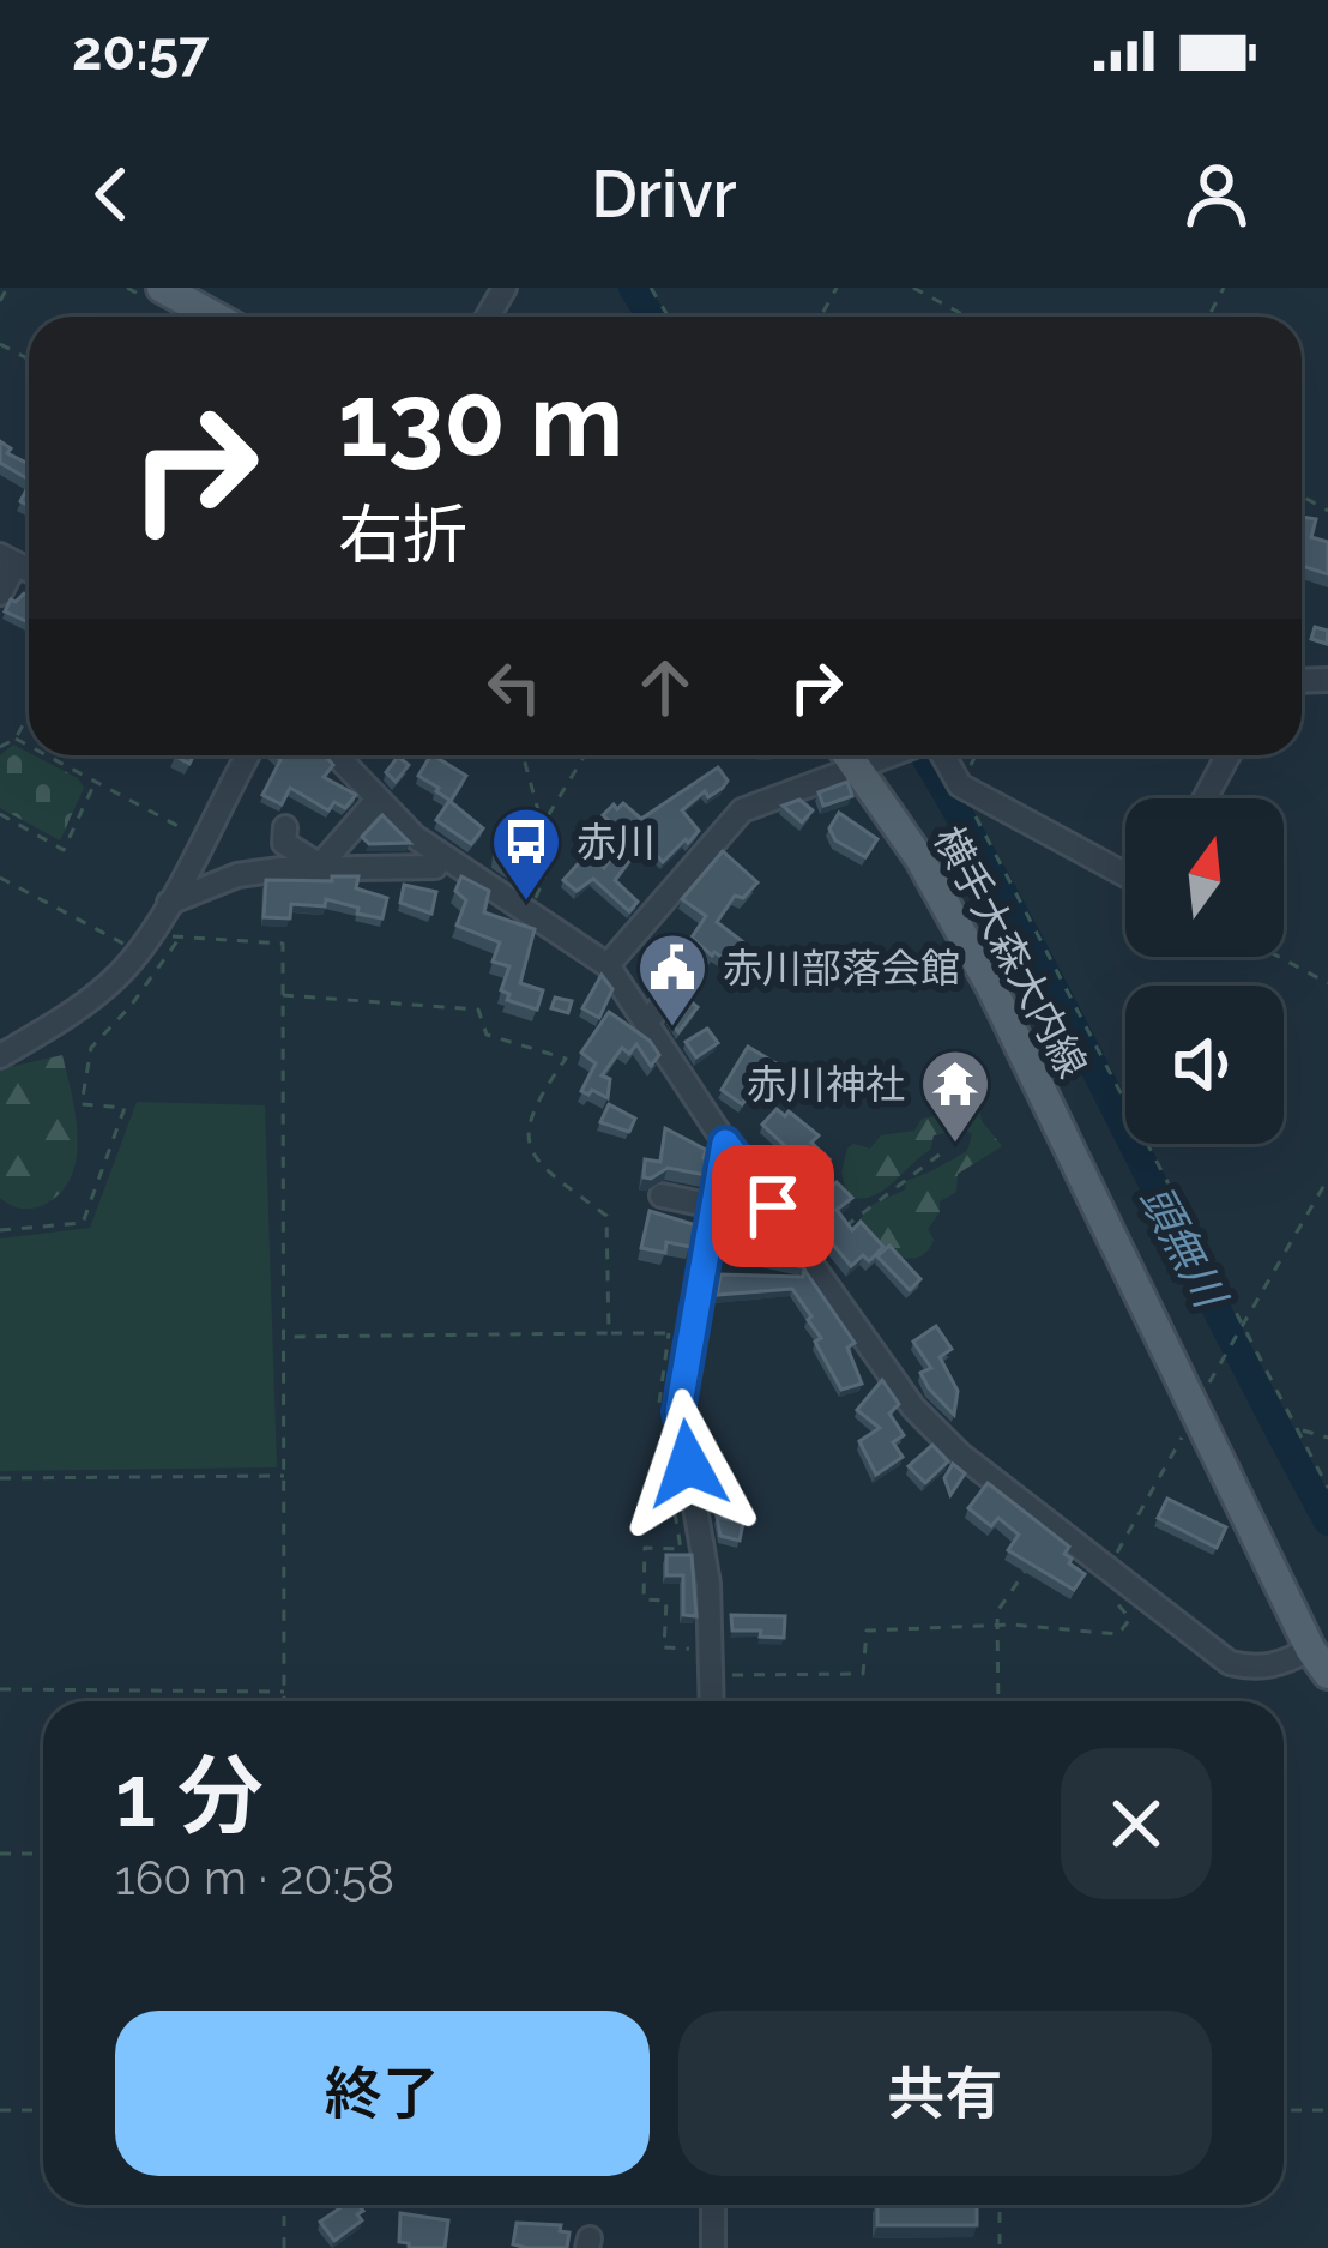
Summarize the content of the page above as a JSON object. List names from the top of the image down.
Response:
{
  "streets": {
    "main road": ["横手大森大内線"]
  },
  "water": ["頭無川"],
  "places": {
    "bus stop": ["赤川"],
    "public building": ["赤川部落会館"],
    "temple": ["赤川神社"]
  },
  "north": "top",
  "page": {
    "status": "20:57",
    "header": "Drivr",
    "turn": ["130 m", "右折"],
    "heading": ["1 分", "160 m · 20:58"],
    "buttons": ["終了", "共有"]
  }
}
